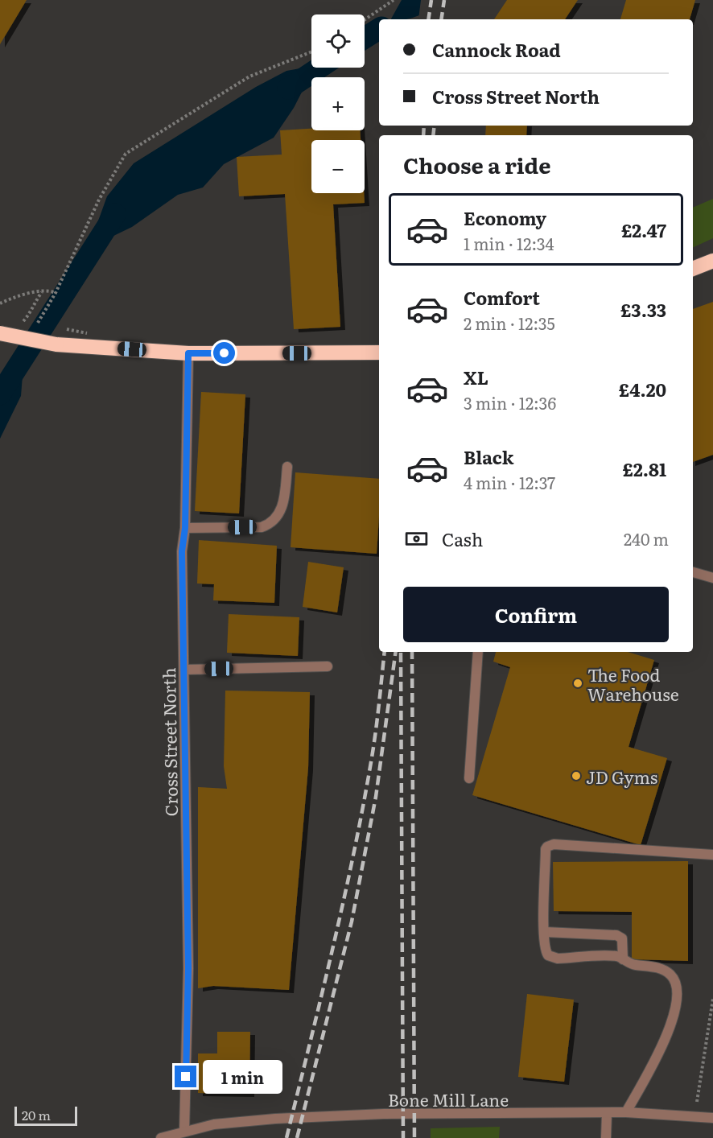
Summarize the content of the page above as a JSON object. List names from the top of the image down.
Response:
{
  "streets": {
    "street": ["Cross Street North", "Bone Mill Lane"]
  },
  "crossings": [
    ["Cross Street North", "Bone Mill Lane"]
  ],
  "places": ["The Food Warehouse", "JD Gyms"],
  "scale_bar": "20 m",
  "page": {
    "map_buttons": ["+", "−"],
    "banner": ["Cannock Road", "Cross Street North"],
    "heading": "Choose a ride",
    "list": [
      {
        "name": "Economy",
        "note": "1 min · 12:34",
        "value": "£2.47"
      },
      {
        "name": "Comfort",
        "note": "2 min · 12:35",
        "value": "£3.33"
      },
      {
        "name": "XL",
        "note": "3 min · 12:36",
        "value": "£4.20"
      },
      {
        "name": "Black",
        "note": "4 min · 12:37",
        "value": "£2.81"
      }
    ],
    "pay": ["Cash", "240 m"],
    "buttons": "Confirm",
    "bubble": "1 min",
    "scale": "20 m"
  }
}
